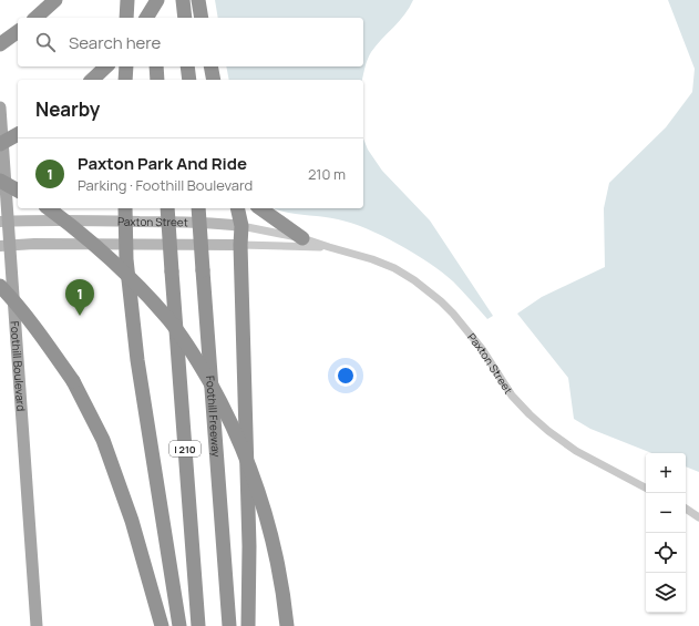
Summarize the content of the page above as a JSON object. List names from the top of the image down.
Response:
{
  "streets": {
    "highway": ["Foothill Freeway", "I 210"],
    "main road": ["Foothill Boulevard"],
    "street": ["Paxton Street"]
  },
  "crossings": [
    ["Paxton Street", "Foothill Boulevard"]
  ],
  "page": {
    "search": "Search here",
    "heading": "Nearby",
    "list": [
      {
        "mark": "1",
        "name": "Paxton Park And Ride",
        "note": "Parking · Foothill Boulevard",
        "value": "210 m"
      }
    ],
    "pins": "1",
    "map_buttons": ["+", "−"]
  }
}
